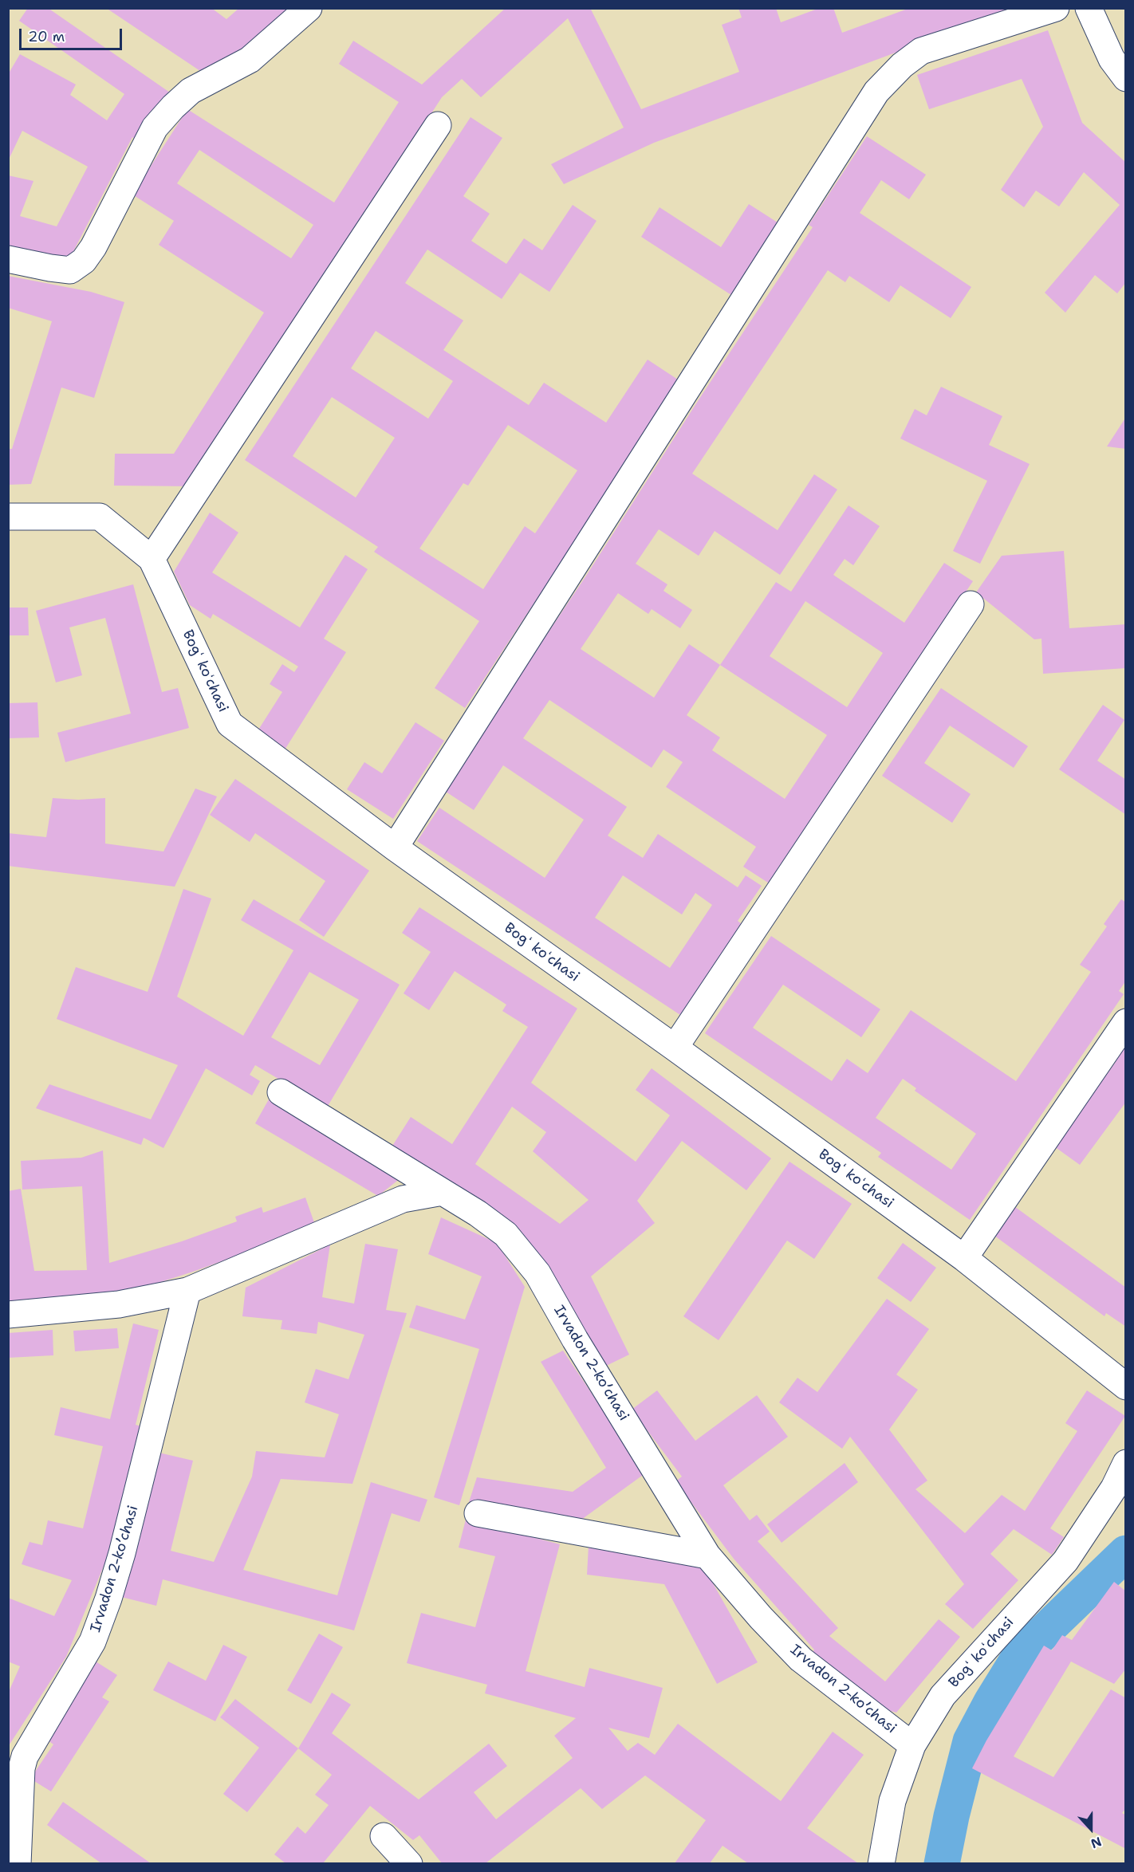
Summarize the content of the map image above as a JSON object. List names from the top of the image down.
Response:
{
  "streets": {
    "street": ["Bogʻ koʻchasi", "Irvadon 2-koʼchasi"]
  },
  "crossings": [
    ["Bogʻ koʻchasi", "Irvadon 2-koʼchasi"]
  ],
  "scale_bar": "20 m",
  "north": "bottom"
}
